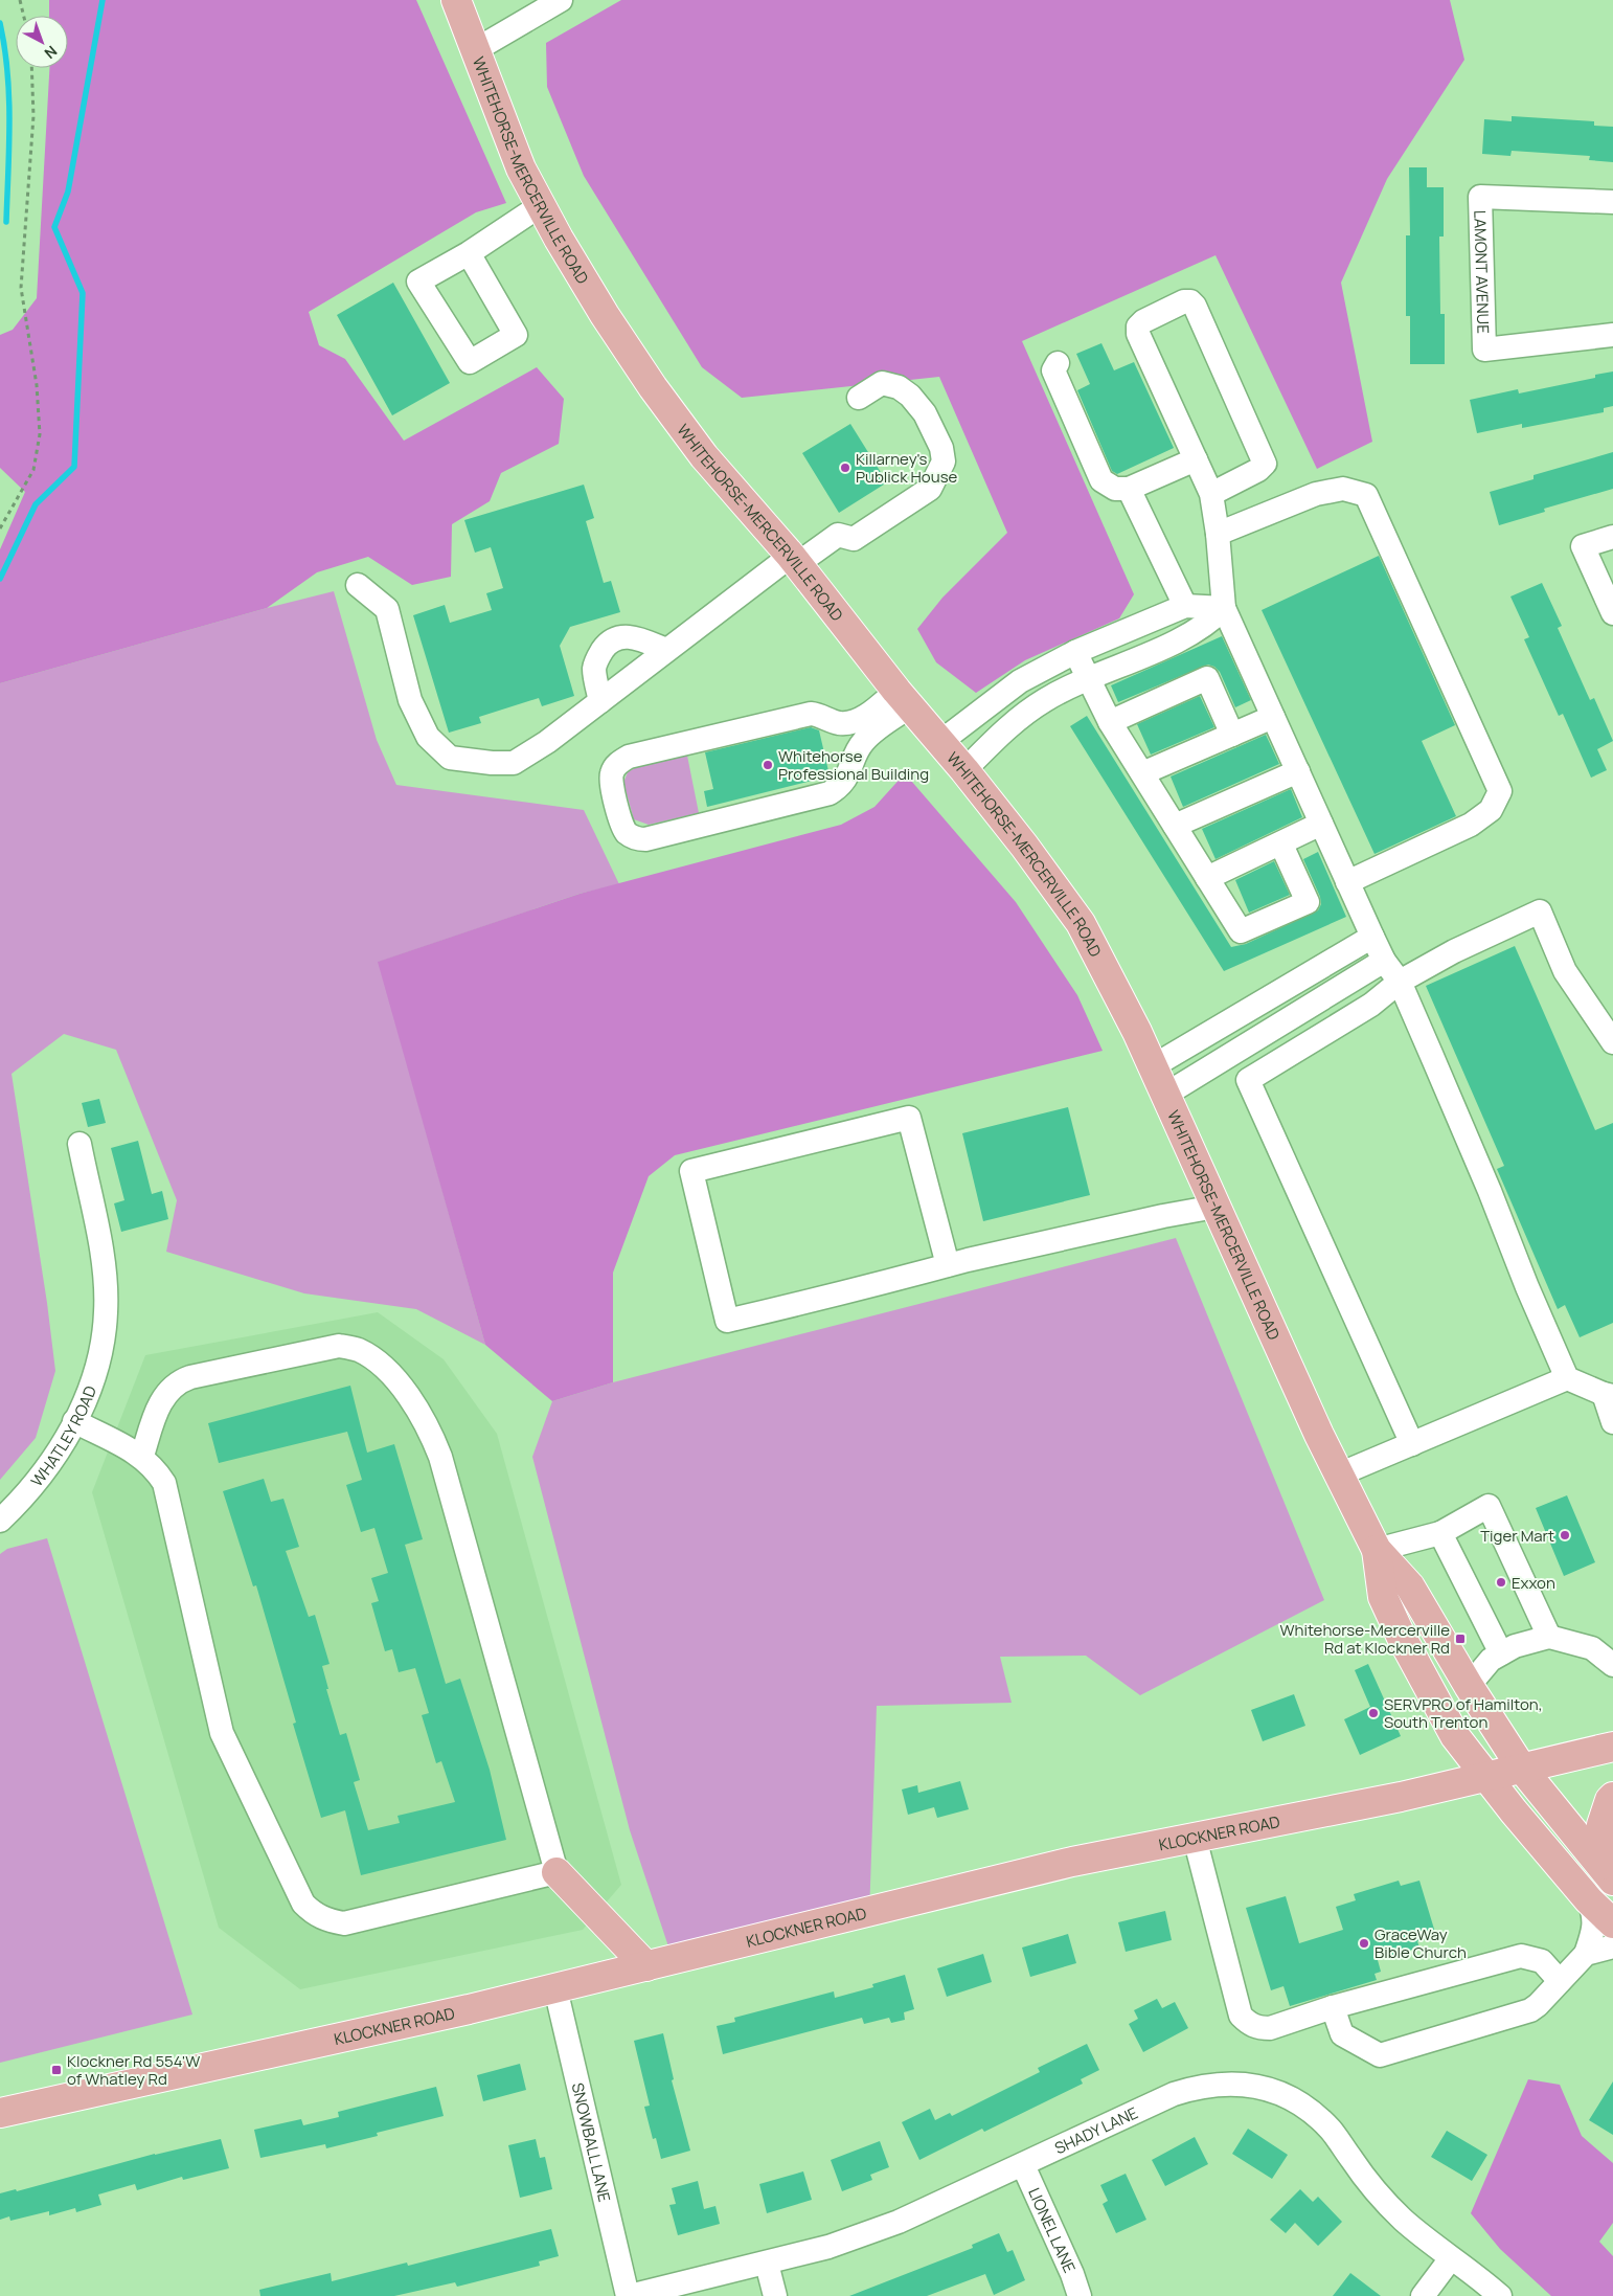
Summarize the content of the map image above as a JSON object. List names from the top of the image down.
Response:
{
  "streets": {
    "main road": ["WHITEHORSE-MERCERVILLE ROAD", "KLOCKNER ROAD"],
    "street": [
      "LAMONT AVENUE",
      "WHATLEY ROAD",
      "SHADY LANE",
      "SNOWBALL LANE",
      "LIONEL LANE"
    ]
  },
  "crossings": [
    ["WHITEHORSE-MERCERVILLE ROAD", "KLOCKNER ROAD"],
    ["KLOCKNER ROAD", "SNOWBALL LANE"],
    ["SHADY LANE", "SNOWBALL LANE"],
    ["SHADY LANE", "LIONEL LANE"]
  ],
  "places": {
    "other": [
      "Killarney's Publick House",
      "Whitehorse Professional Building",
      "Tiger Mart",
      "Exxon",
      "SERVPRO of Hamilton, South Trenton",
      "GraceWay Bible Church"
    ],
    "transit": ["Whitehorse-Mercerville Rd at Klockner Rd", "Klockner Rd 554'W of Whatley Rd"]
  },
  "north": "bottom right"
}
